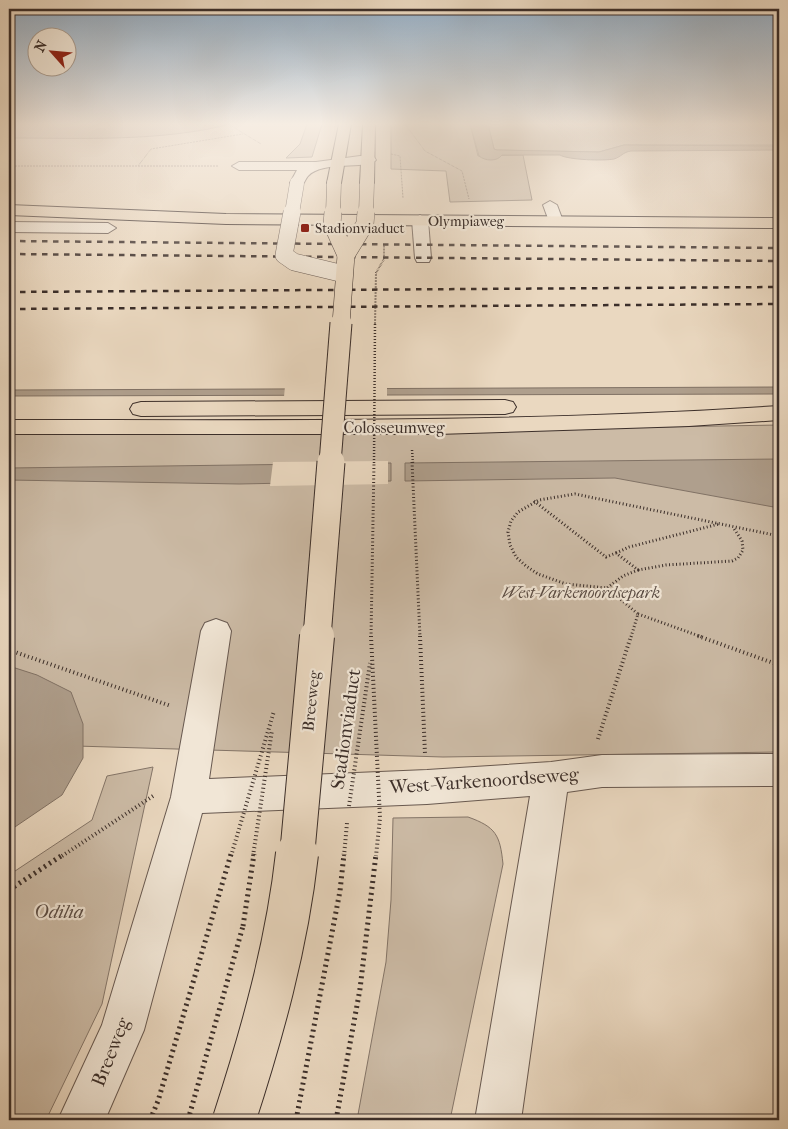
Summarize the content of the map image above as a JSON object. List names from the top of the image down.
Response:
{
  "streets": {
    "main road": ["Olympiaweg", "Colosseumweg", "Breeweg"],
    "street": ["West-Varkenoordseweg"],
    "path": ["Stadionviaduct"]
  },
  "crossings": [
    ["Breeweg", "West-Varkenoordseweg"]
  ],
  "parks": ["West-Varkenoordsepark", "Odilia"],
  "places": {
    "transit": ["Stadionviaduct"]
  },
  "north": "top left"
}
